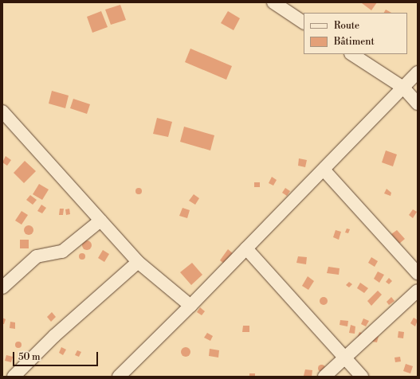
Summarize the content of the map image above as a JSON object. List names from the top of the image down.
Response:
{
  "legend": ["Route", "Bâtiment"],
  "scale_bar": "50 m"
}
